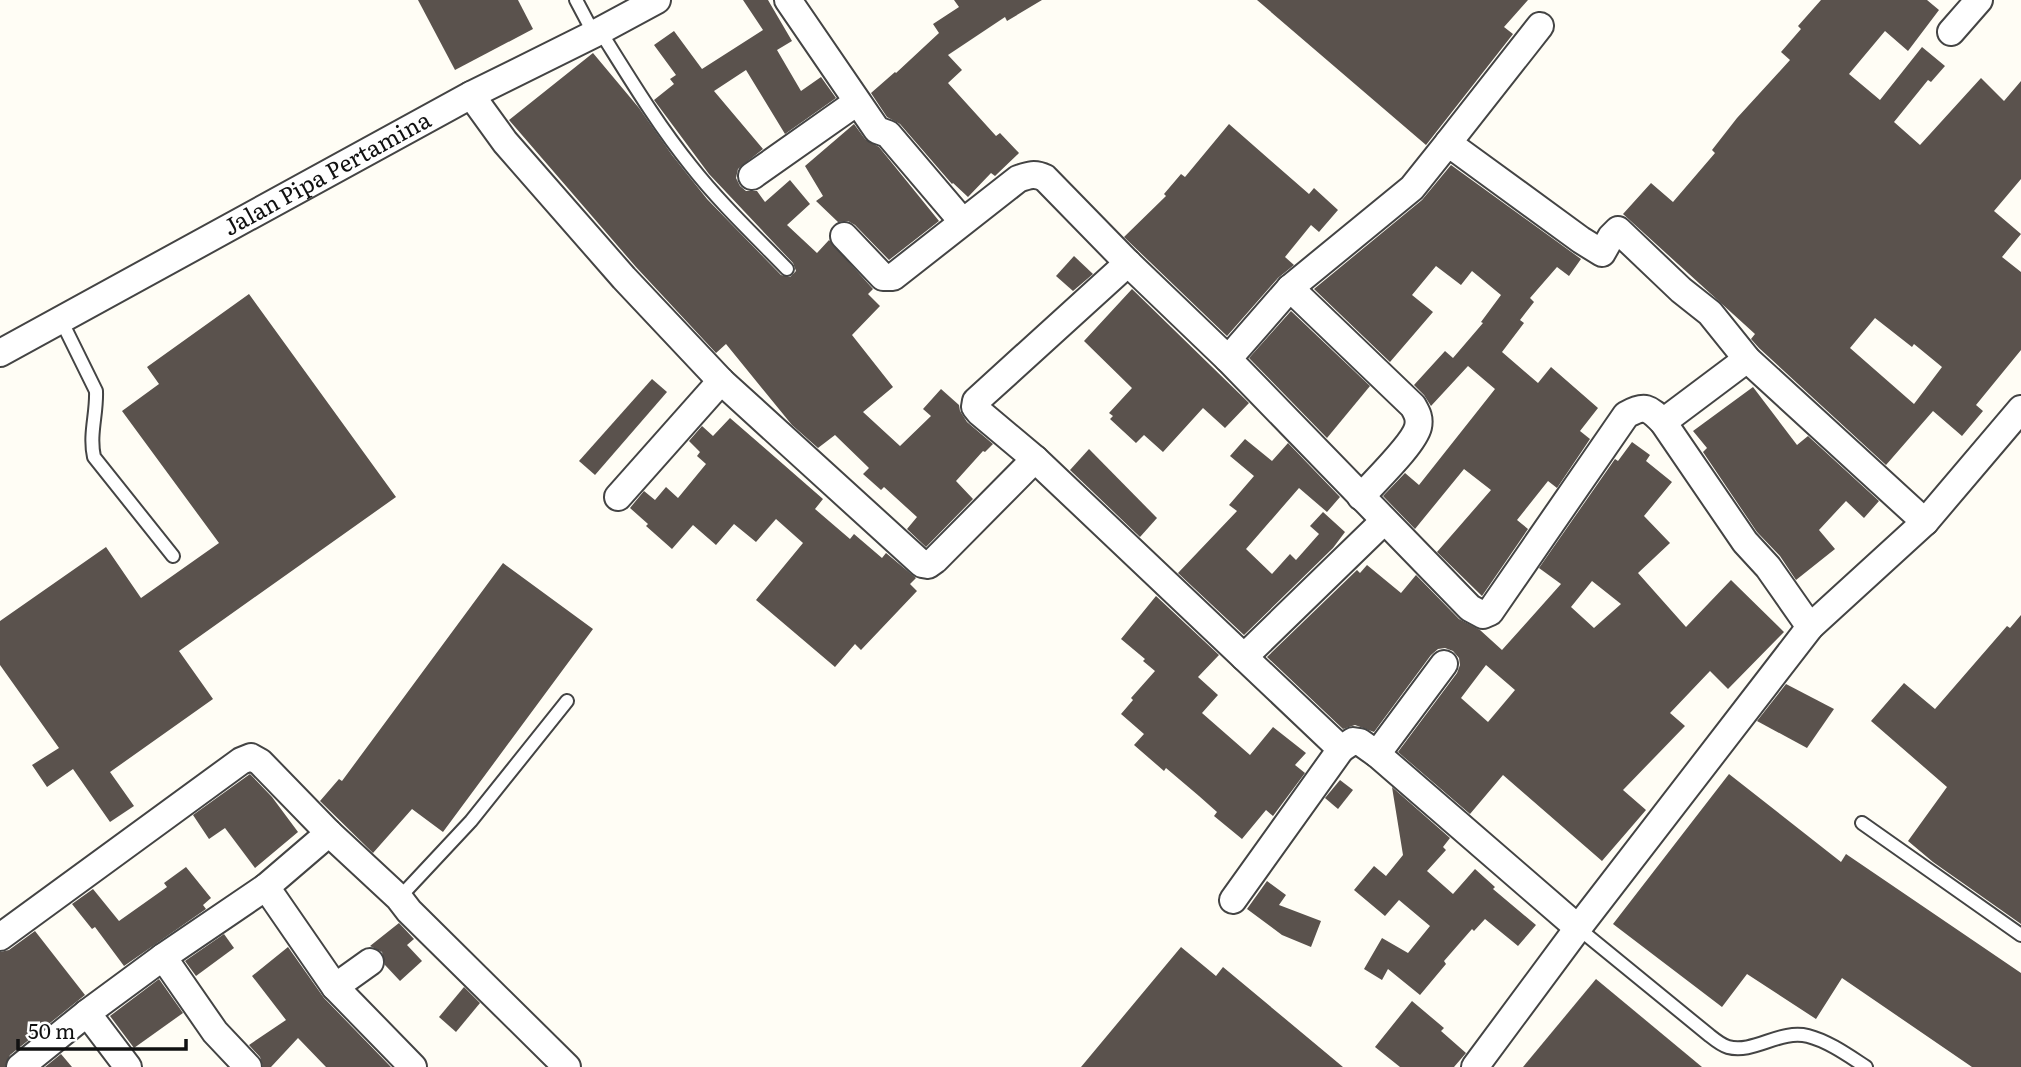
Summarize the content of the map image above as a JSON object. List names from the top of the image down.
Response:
{
  "streets": {
    "street": ["Jalan Pipa Pertamina"]
  },
  "scale_bar": "50 m"
}
